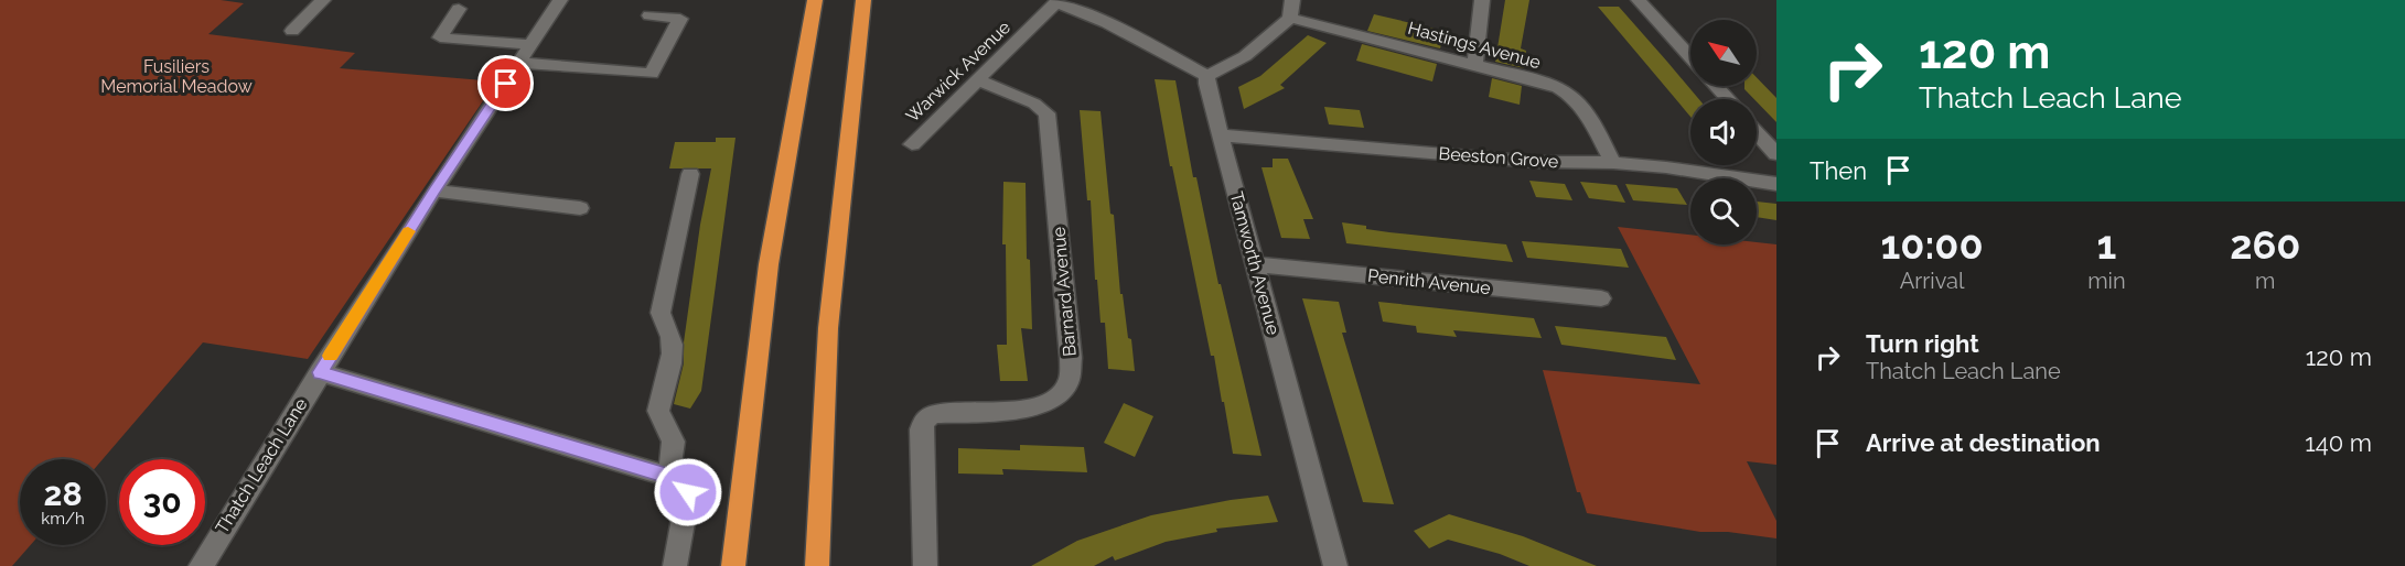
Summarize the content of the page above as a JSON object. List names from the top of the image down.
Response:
{
  "streets": {
    "street": [
      "Hastings Avenue",
      "Warwick Avenue",
      "Beeston Grove",
      "Tamworth Avenue",
      "Penrith Avenue",
      "Barnard Avenue",
      "Thatch Leach Lane"
    ]
  },
  "crossings": [
    ["Hastings Avenue", "Beeston Grove"],
    ["Warwick Avenue", "Barnard Avenue"],
    ["Beeston Grove", "Tamworth Avenue"],
    ["Tamworth Avenue", "Penrith Avenue"]
  ],
  "parks": ["Fusiliers Memorial Meadow"],
  "north": "top left",
  "page": {
    "turn": ["120 m", "Thatch Leach Lane"],
    "then": "Then",
    "eta": [
      "10:00",
      "Arrival",
      "1",
      "min",
      "260",
      "m"
    ],
    "list": [
      {
        "name": "Turn right",
        "note": "Thatch Leach Lane",
        "value": "120 m"
      },
      {
        "name": "Arrive at destination",
        "value": "140 m"
      }
    ],
    "speed": "28 km/h",
    "limit": "30"
  }
}
